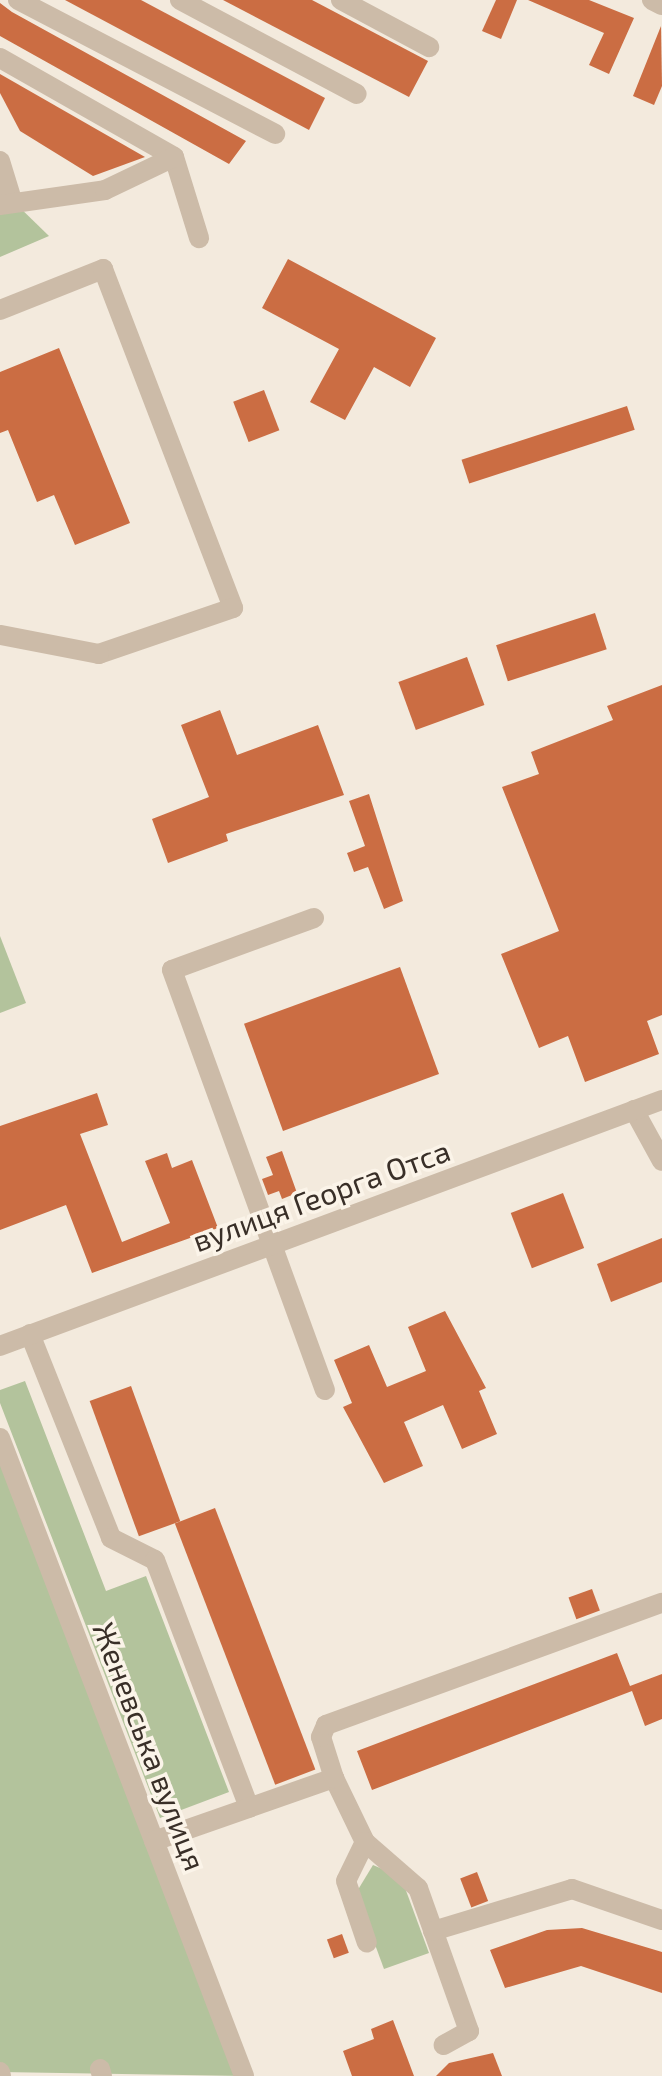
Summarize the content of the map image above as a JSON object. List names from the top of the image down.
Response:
{
  "streets": {
    "street": ["вулиця Георга Отса", "Женевська вулиця"]
  }
}
